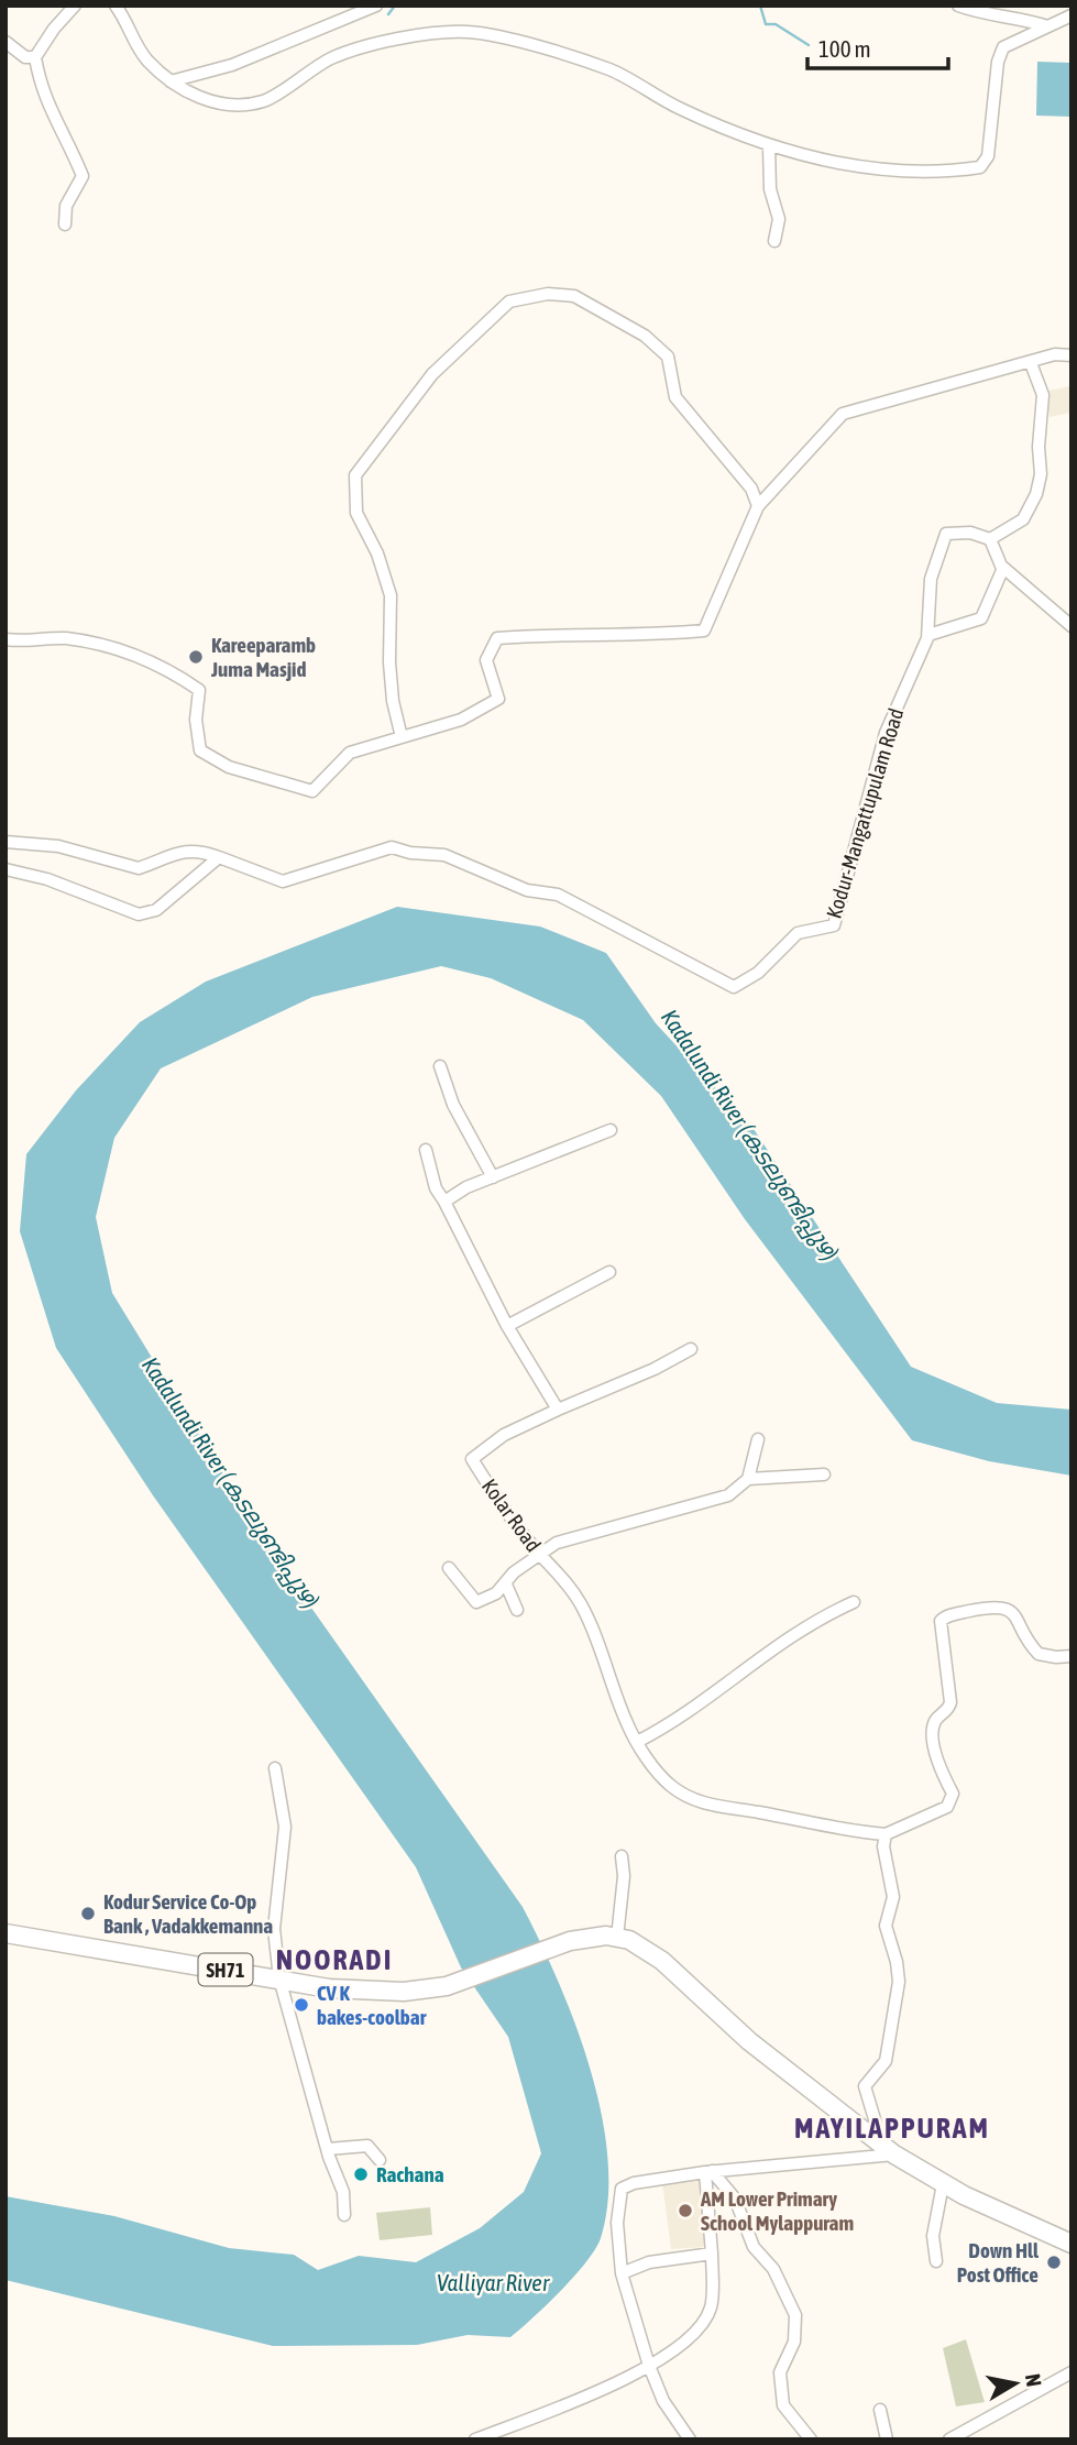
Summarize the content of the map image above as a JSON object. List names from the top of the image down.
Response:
{
  "streets": {
    "main road": ["SH71"],
    "street": ["Kodur-Mangattupulam Road", "Kolar Road"]
  },
  "districts": ["NOORADI", "MAYILAPPURAM"],
  "water": ["Kadalundi River (കടലുണ്ടിപ്പുഴ)", "Valliyar River"],
  "places": [
    "Kareeparamb Juma Masjid",
    "Kodur Service Co-Op Bank , Vadakkemanna",
    "CV K bakes-coolbar",
    "Rachana",
    "AM Lower Primary School Mylappuram",
    "Down Hll Post Office"
  ],
  "scale_bar": "100 m",
  "north": "right"
}
